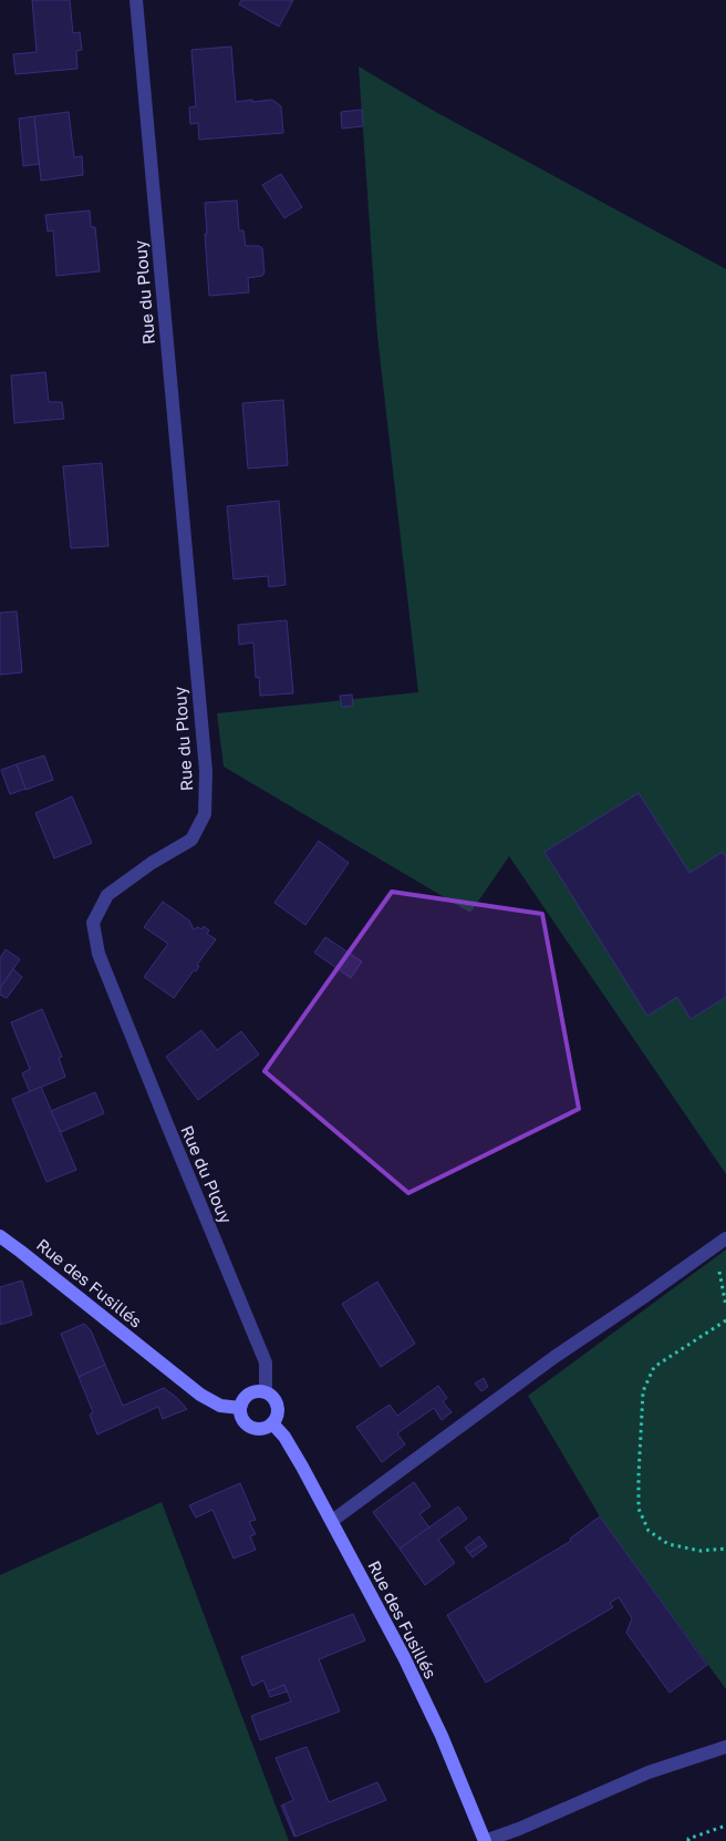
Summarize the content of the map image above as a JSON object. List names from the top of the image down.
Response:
{
  "streets": {
    "street": ["Rue du Plouy", "Rue des Fusillés"]
  },
  "crossings": [
    ["Rue du Plouy", "Rue des Fusillés"]
  ]
}
